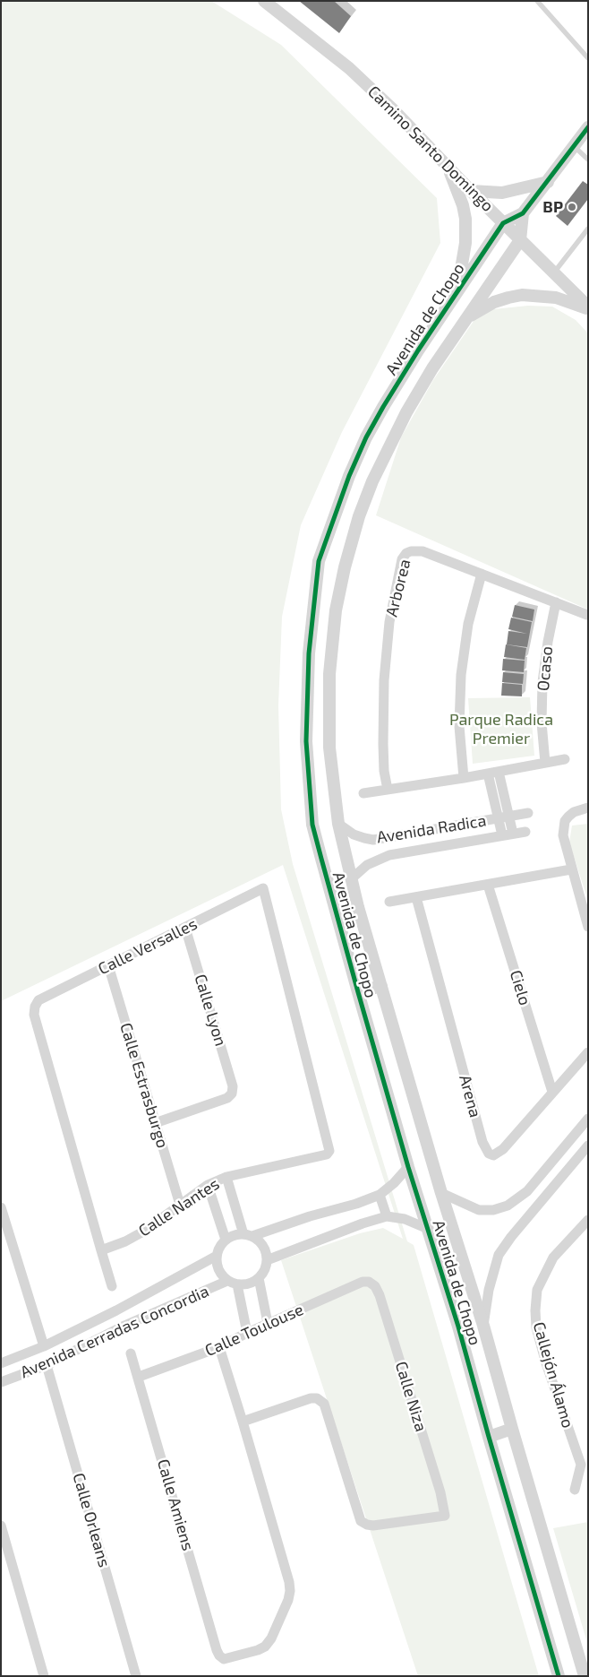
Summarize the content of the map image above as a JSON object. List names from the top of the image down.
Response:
{
  "streets": {
    "street": [
      "Camino Santo Domingo",
      "Avenida de Chopo",
      "Arborea",
      "Ocaso",
      "Avenida Radica",
      "Calle Versalles",
      "Cielo",
      "Calle Lyon",
      "Calle Estrasburgo",
      "Arena",
      "Calle Nantes",
      "Calle Toulouse",
      "Avenida Cerradas Concordia",
      "Callejón Álamo",
      "Calle Niza",
      "Calle Amiens",
      "Calle Orleans"
    ]
  },
  "crossings": [
    ["Camino Santo Domingo", "Avenida de Chopo"],
    ["Avenida de Chopo", "Avenida Radica"],
    ["Arborea", "Ocaso"],
    ["Calle Versalles", "Calle Lyon"],
    ["Calle Versalles", "Calle Estrasburgo"],
    ["Calle Versalles", "Calle Nantes"],
    ["Cielo", "Arena"],
    ["Calle Lyon", "Calle Estrasburgo"],
    ["Calle Estrasburgo", "Calle Nantes"],
    ["Calle Toulouse", "Calle Niza"],
    ["Calle Toulouse", "Calle Amiens"],
    ["Avenida Cerradas Concordia", "Calle Orleans"],
    ["Calle Niza", "Calle Amiens"]
  ],
  "parks": ["Parque Radica Premier"],
  "places": ["BP"]
}
